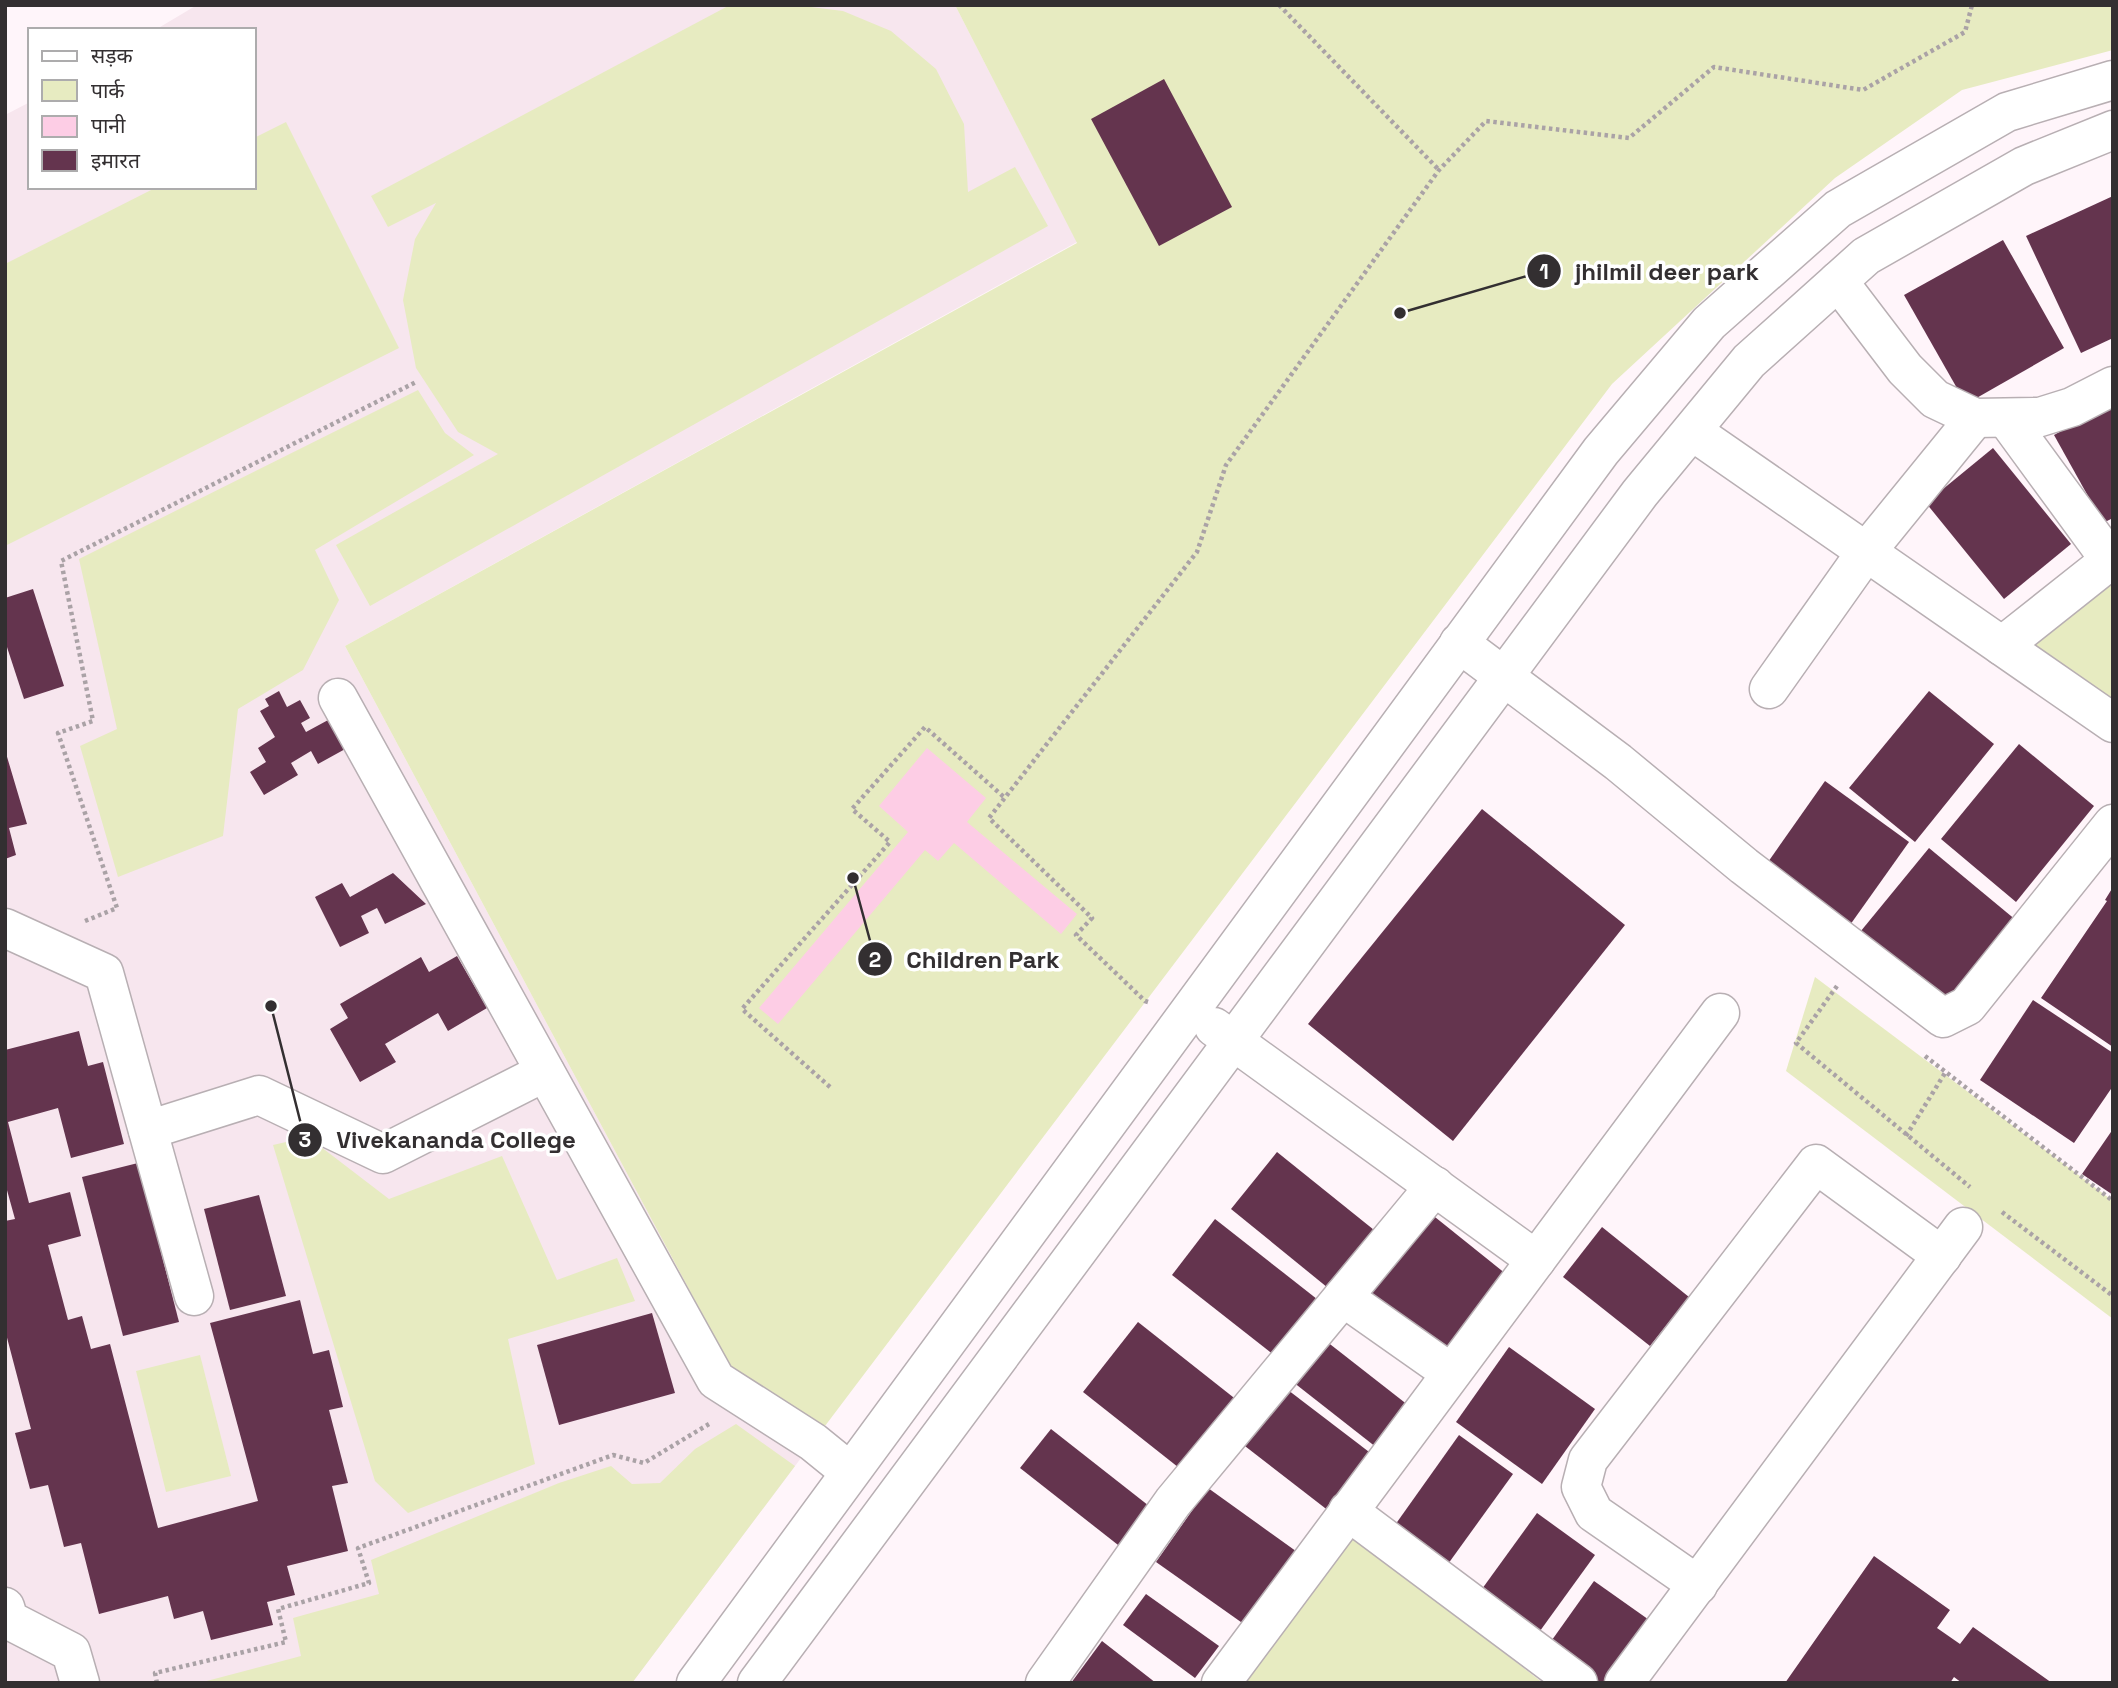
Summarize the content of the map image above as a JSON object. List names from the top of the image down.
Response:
{
  "places": ["jhilmil deer park", "Children Park", "Vivekananda College"],
  "legend": [
    "सड़क",
    "पार्क",
    "पानी",
    "इमारत"
  ]
}
